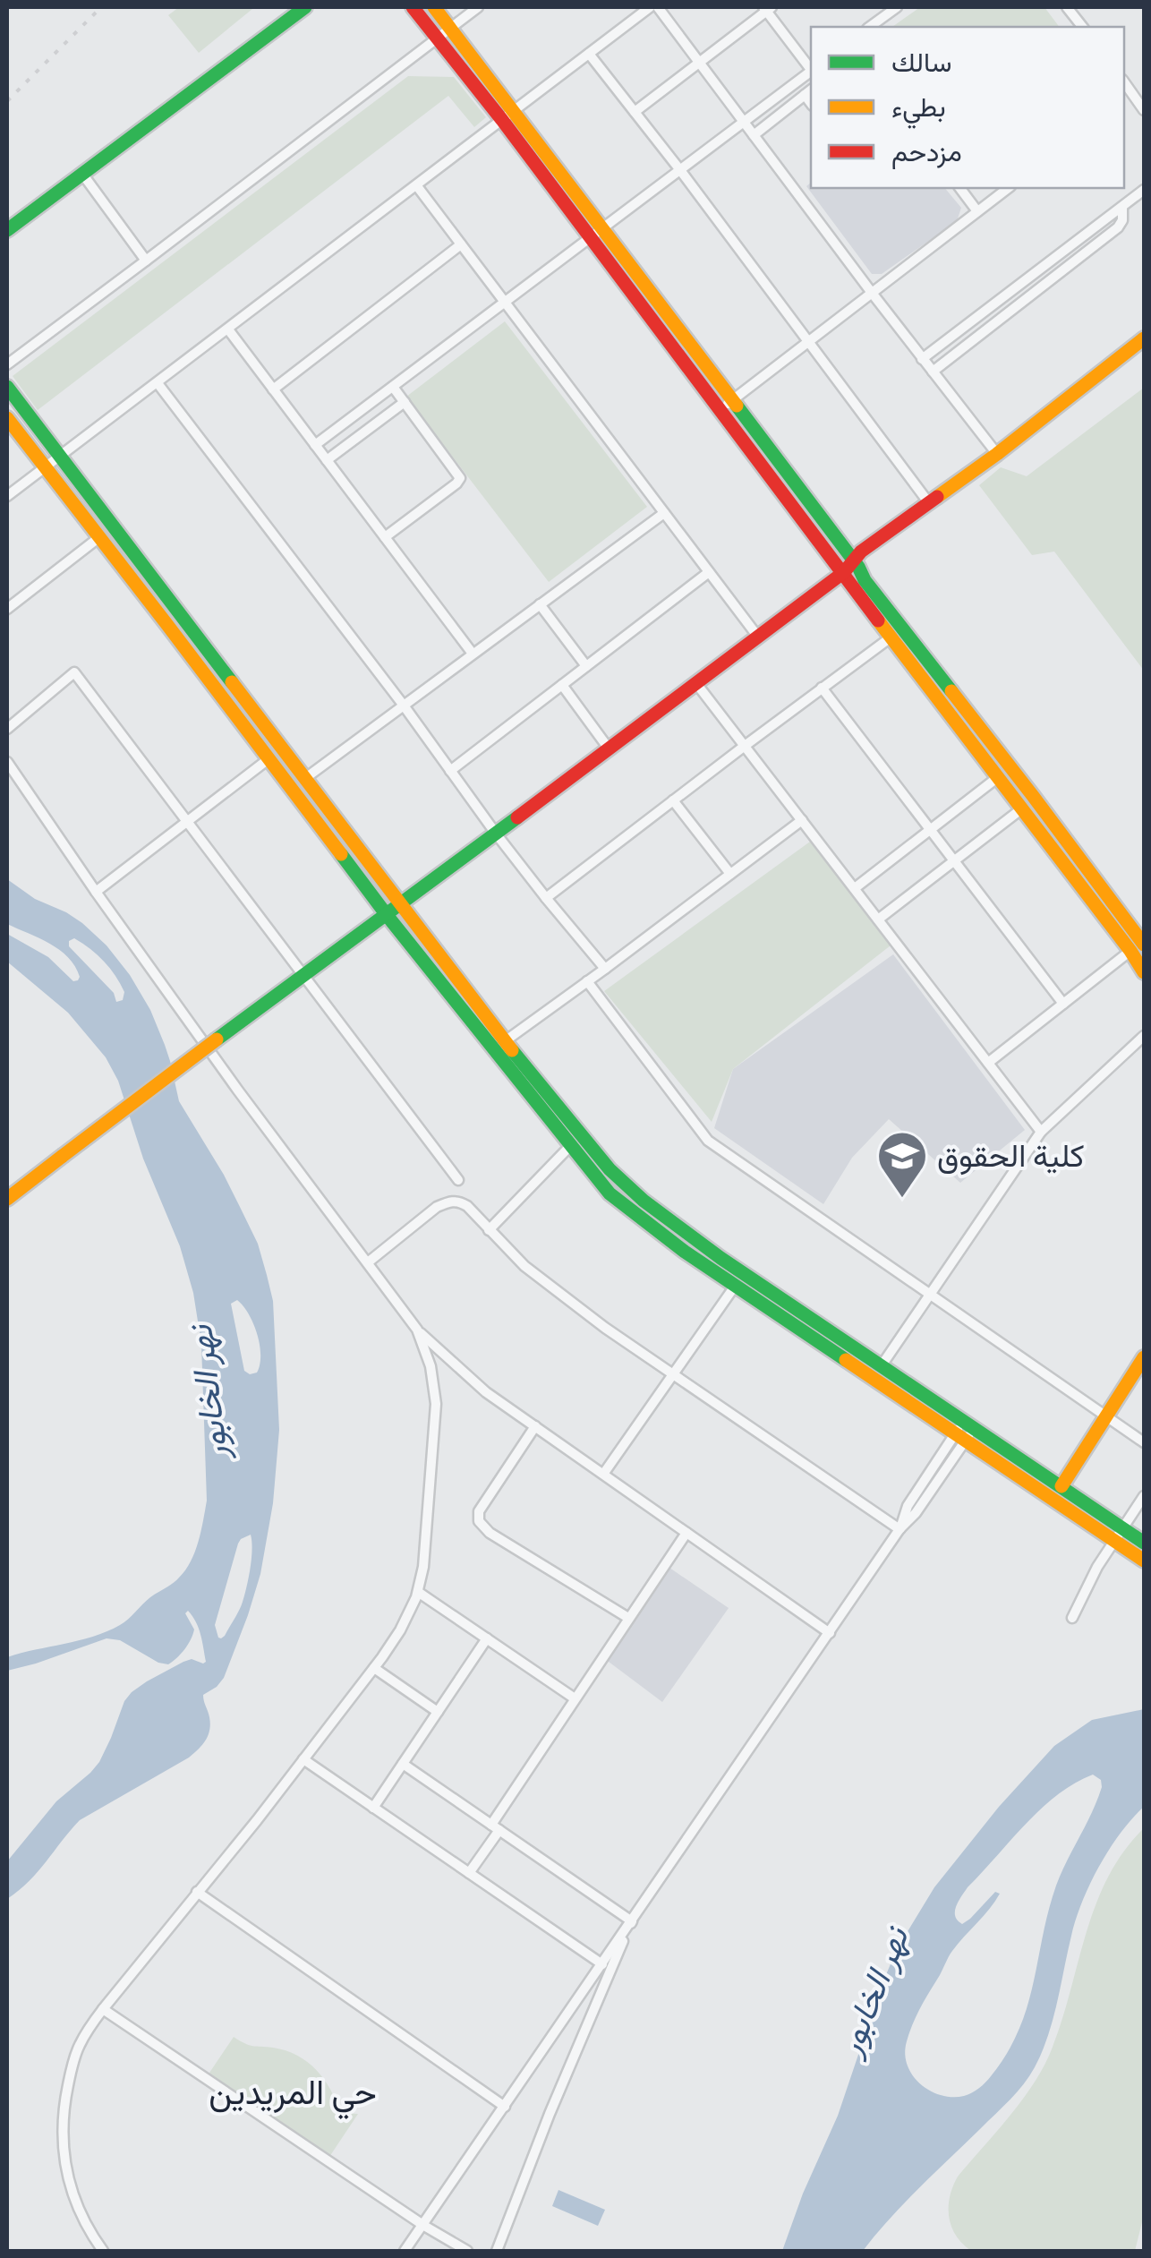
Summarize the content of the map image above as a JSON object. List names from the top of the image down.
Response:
{
  "districts": ["حي المريدين"],
  "water": ["نهر الخابور"],
  "places": {
    "school or university": ["كلية الحقوق"]
  },
  "legend": ["سالك", "بطيء", "مزدحم"]
}
